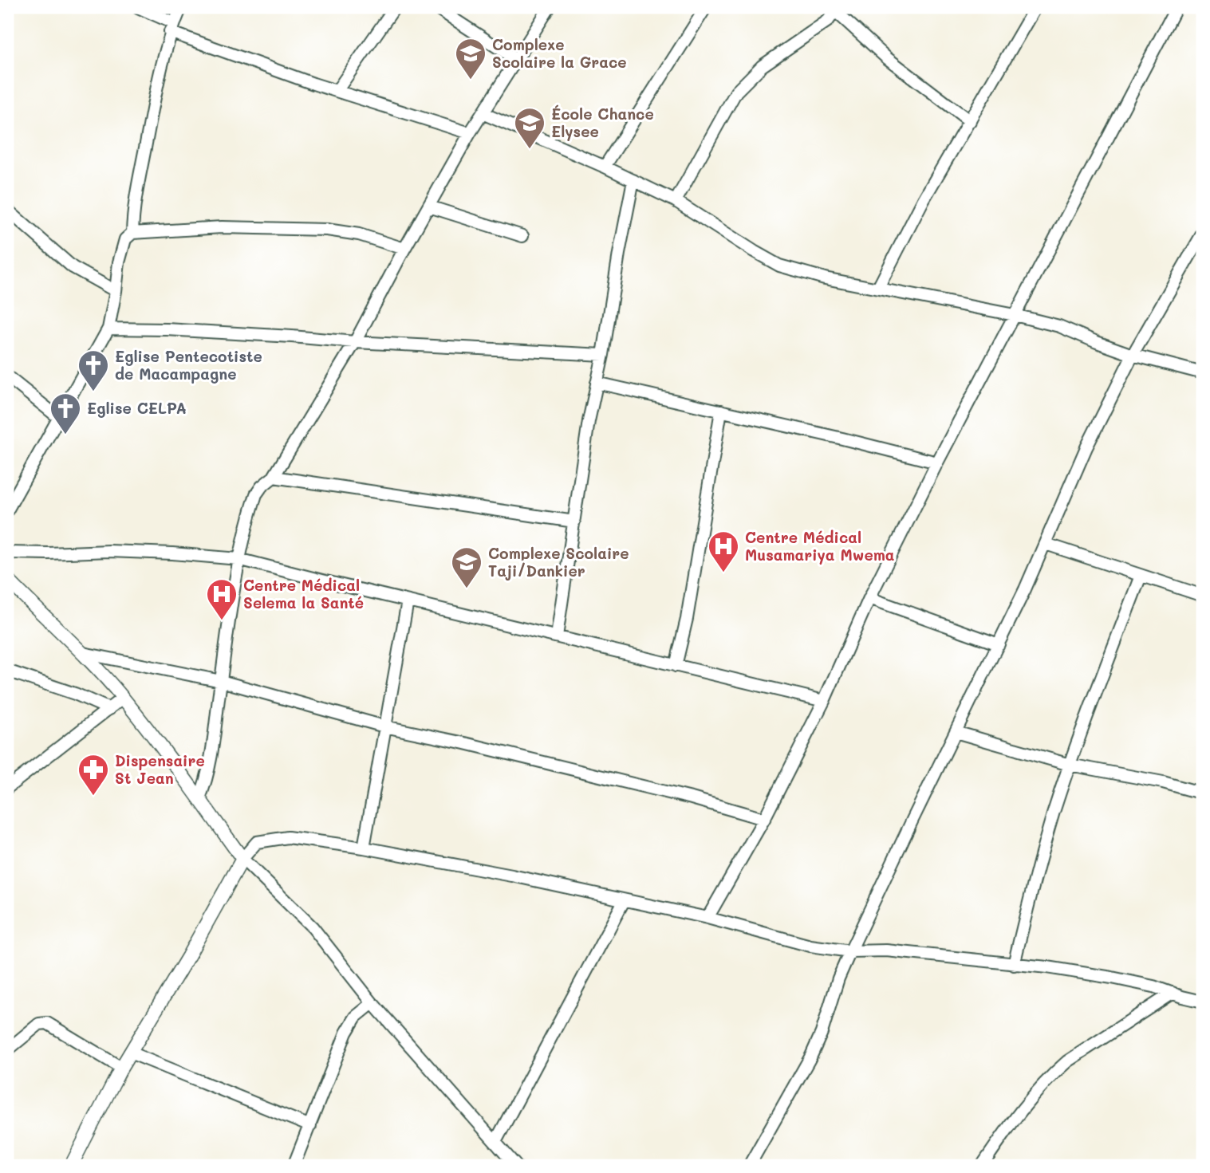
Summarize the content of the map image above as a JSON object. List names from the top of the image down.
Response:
{
  "places": {
    "school or university": ["Complexe Scolaire la Grace", "École Chance Elysee", "Complexe Scolaire Taji/Dankier"],
    "church": ["Eglise Pentecotiste de Macampagne", "Eglise CELPA"],
    "hospital": ["Centre Médical Musamariya Mwema", "Centre Médical Selema la Santé"],
    "pharmacy": ["Dispensaire St Jean"]
  }
}
